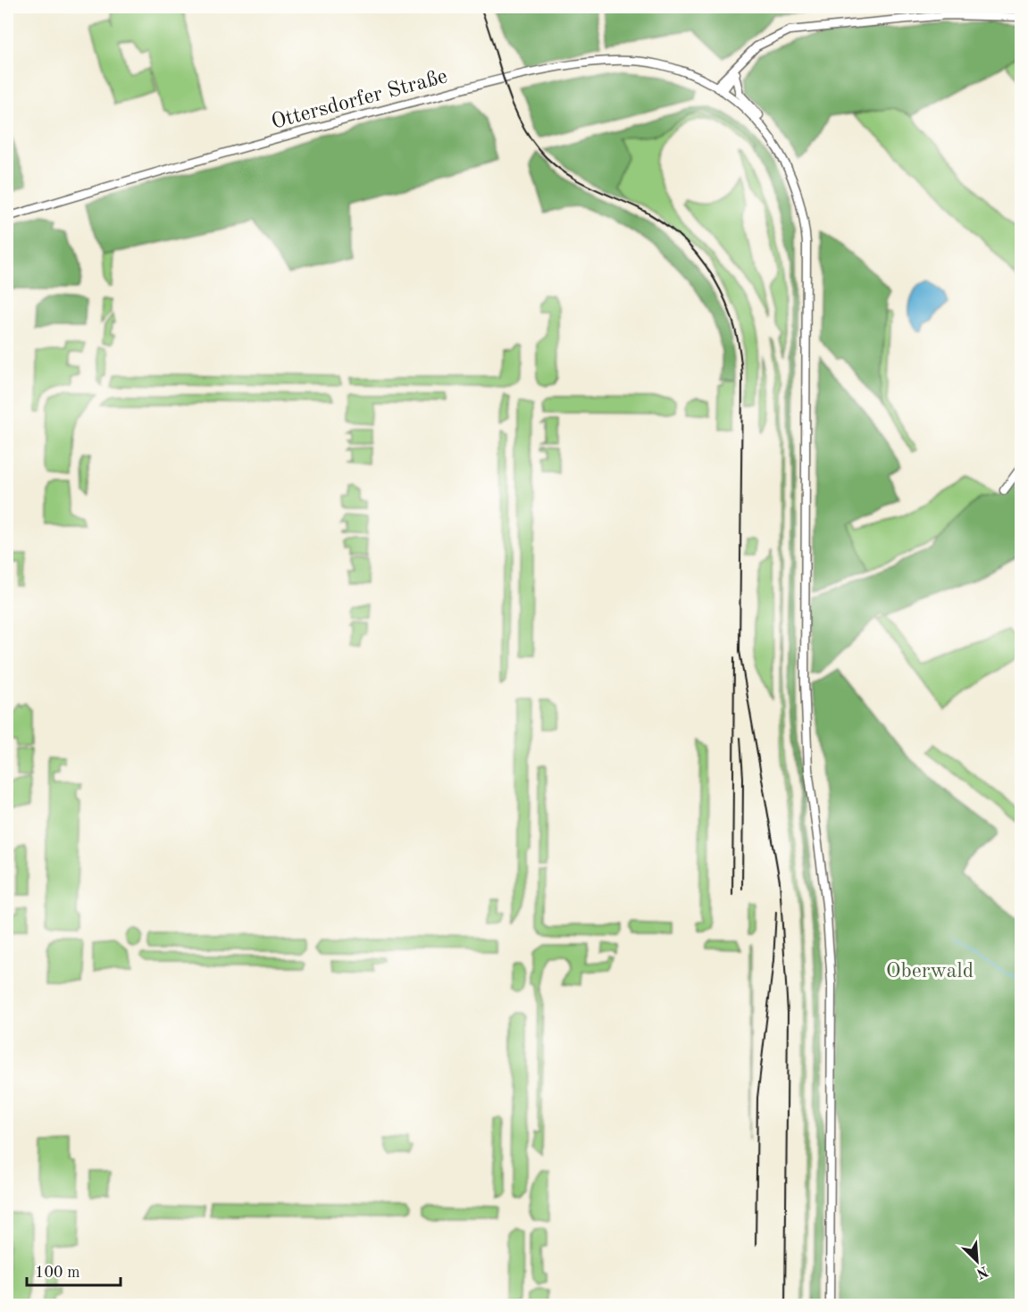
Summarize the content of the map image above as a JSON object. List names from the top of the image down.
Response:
{
  "streets": {
    "street": ["Ottersdorfer Straße"]
  },
  "parks": ["Oberwald"],
  "scale_bar": "100 m",
  "north": "bottom right"
}
